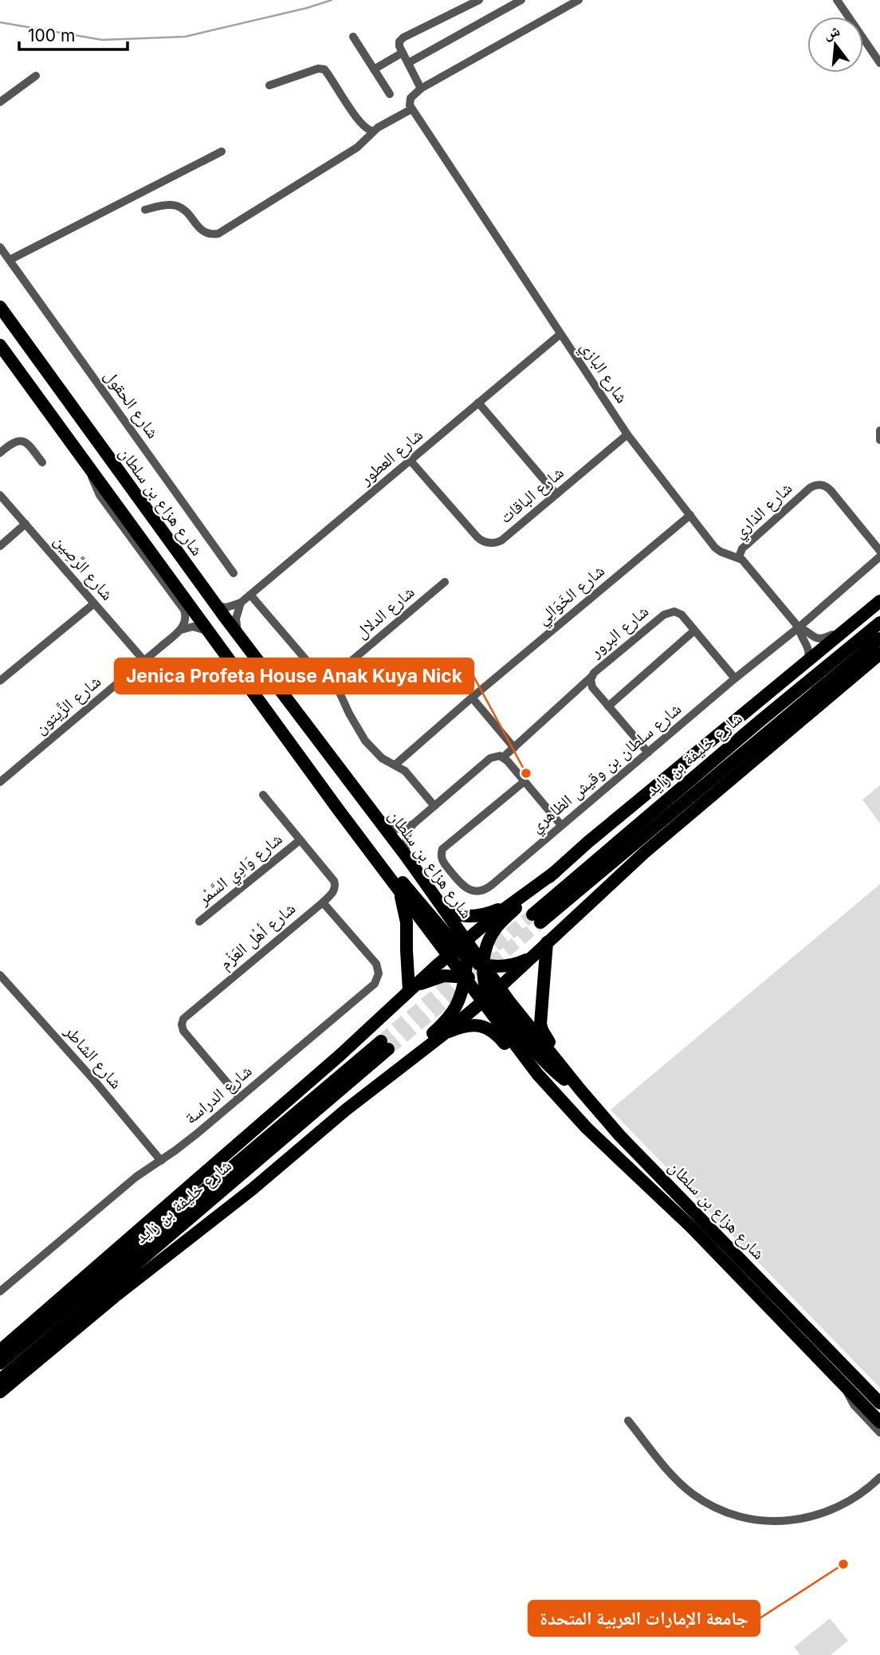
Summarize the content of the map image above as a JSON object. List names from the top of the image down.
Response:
{
  "streets": {
    "main road": ["شارع هزاع بن سلطان", "شارع خليفة بن زايد"],
    "street": [
      "شارع البازي",
      "شارع الحقول",
      "شارع العطور",
      "شارع الباقات",
      "شارع الذاري",
      "شارع الرَّصِين",
      "شارع الخَوَالِي",
      "شارع الدلال",
      "شارع البرور",
      "شارع الزَّيتون",
      "شارع سلطان بن وقيش الظاهري",
      "شارع وَادِي السَّمْر",
      "شارع أهْل العَزْم",
      "شارع الشاطر",
      "شارع الدراسة"
    ]
  },
  "crossings": [
    ["شارع البازي", "شارع العطور"],
    ["شارع البازي", "شارع الباقات"],
    ["شارع البازي", "شارع الذاري"],
    ["شارع البازي", "شارع الخَوَالِي"],
    ["شارع البازي", "شارع سلطان بن وقيش الظاهري"],
    ["شارع العطور", "شارع الباقات"],
    ["شارع الرَّصِين", "شارع الزَّيتون"],
    ["شارع البرور", "شارع سلطان بن وقيش الظاهري"],
    ["شارع وَادِي السَّمْر", "شارع أهْل العَزْم"],
    ["شارع أهْل العَزْم", "شارع الدراسة"],
    ["شارع الشاطر", "شارع الدراسة"]
  ],
  "places": ["Jenica Profeta House Anak Kuya Nick", "جامعة الإمارات العربية المتحدة"],
  "scale_bar": "100 m",
  "north": "top"
}
